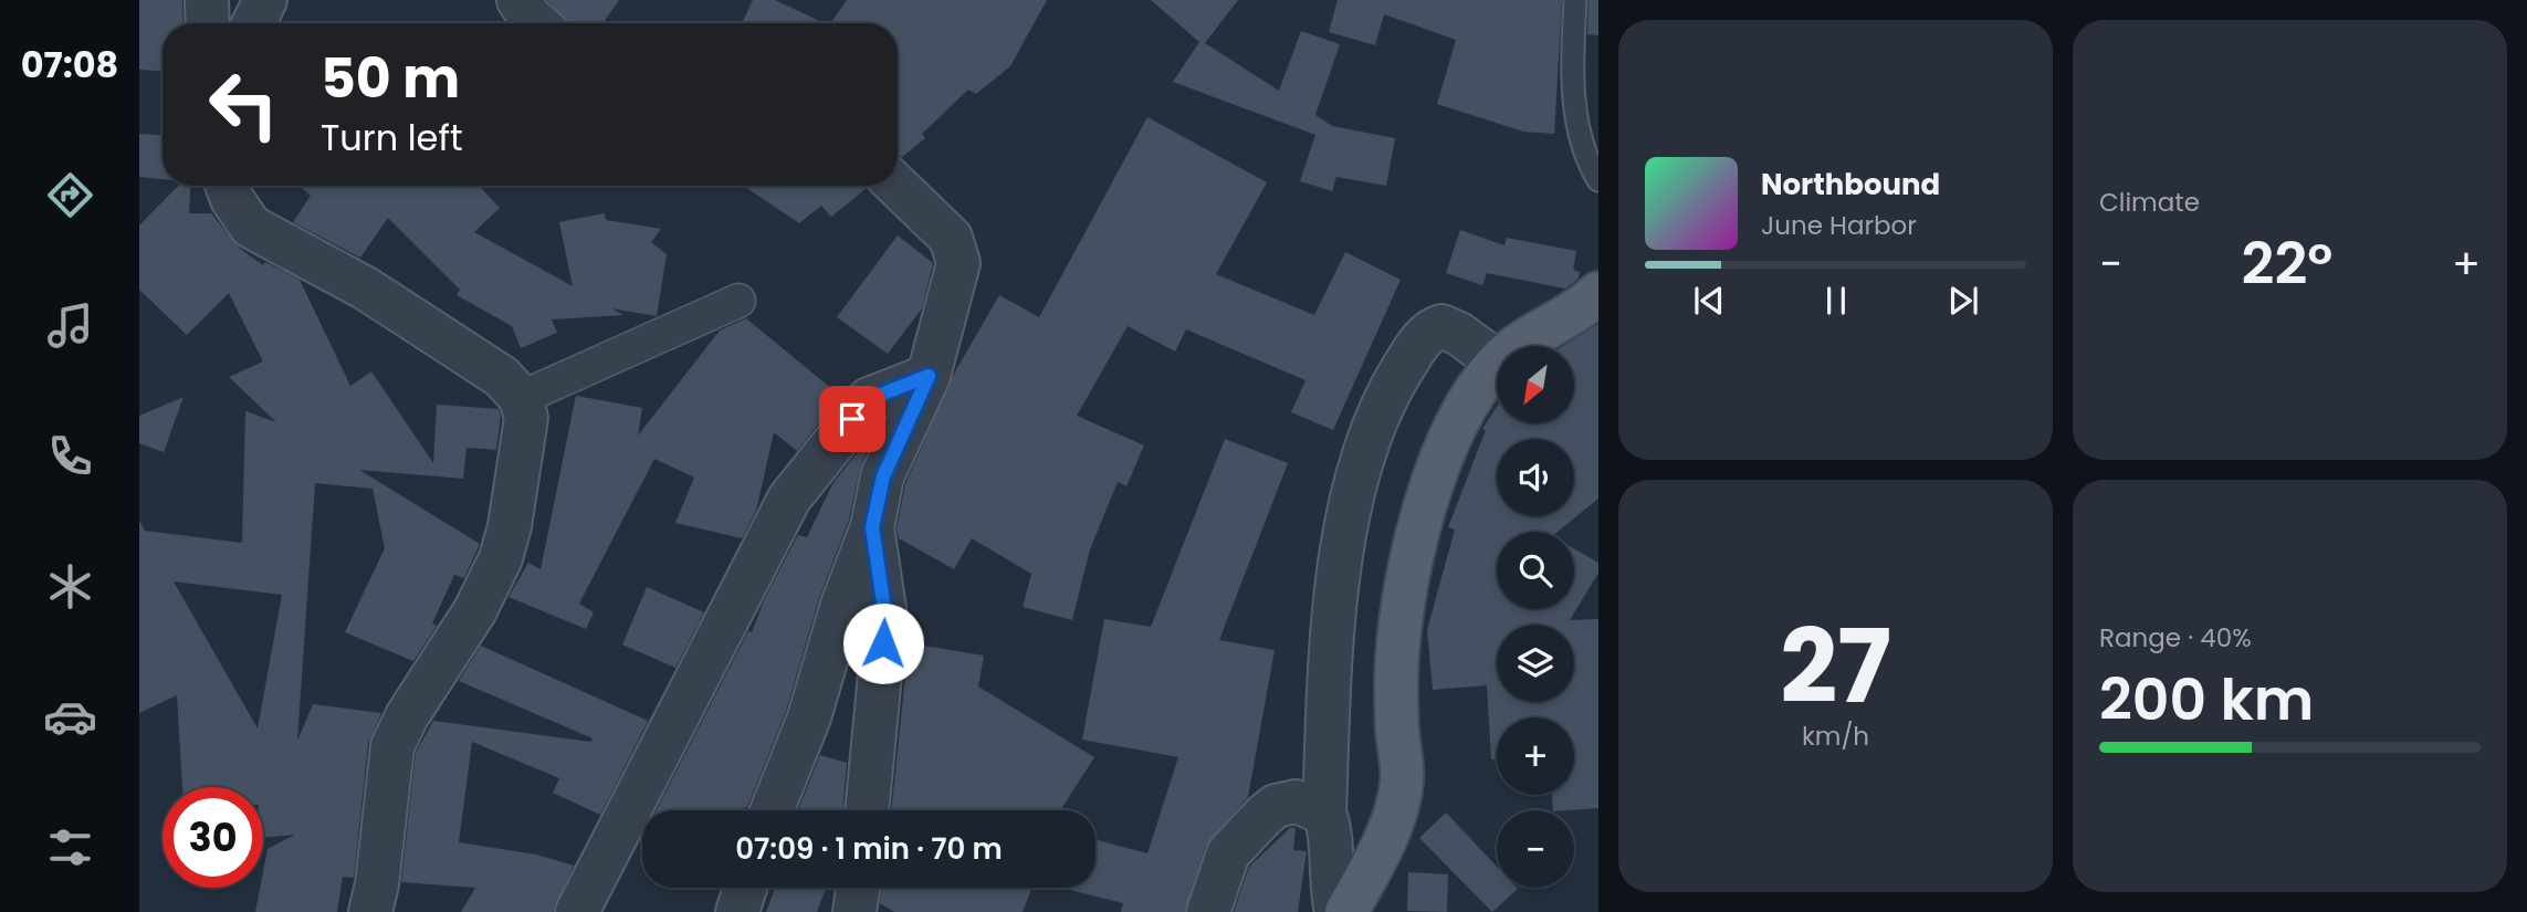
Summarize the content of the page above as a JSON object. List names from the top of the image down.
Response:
{
  "north": "bottom left",
  "page": {
    "tabs": "07:08",
    "tile": [
      "Climate",
      ["27", "km/h"],
      ["Range · 40%", "200 km"]
    ],
    "turn": ["50 m", "Turn left"],
    "song": ["Northbound", "June Harbor"],
    "heat": ["−", "22°", "+"],
    "map_buttons": ["+", "−"],
    "limit": "30",
    "trip": "07:09 · 1 min · 70 m"
  }
}
